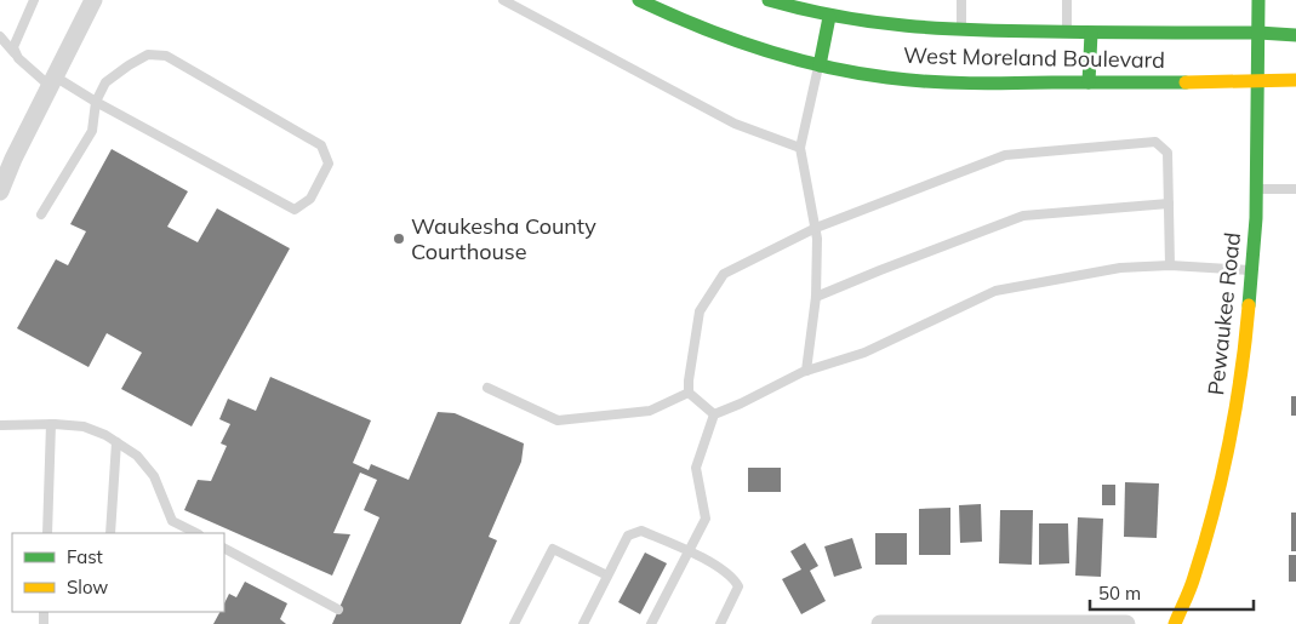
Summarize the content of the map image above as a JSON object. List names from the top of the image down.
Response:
{
  "streets": {
    "street": ["West Moreland Boulevard", "Pewaukee Road"]
  },
  "crossings": [
    ["West Moreland Boulevard", "Pewaukee Road"]
  ],
  "places": ["Waukesha County Courthouse"],
  "legend": ["Fast", "Slow"],
  "scale_bar": "50 m"
}
